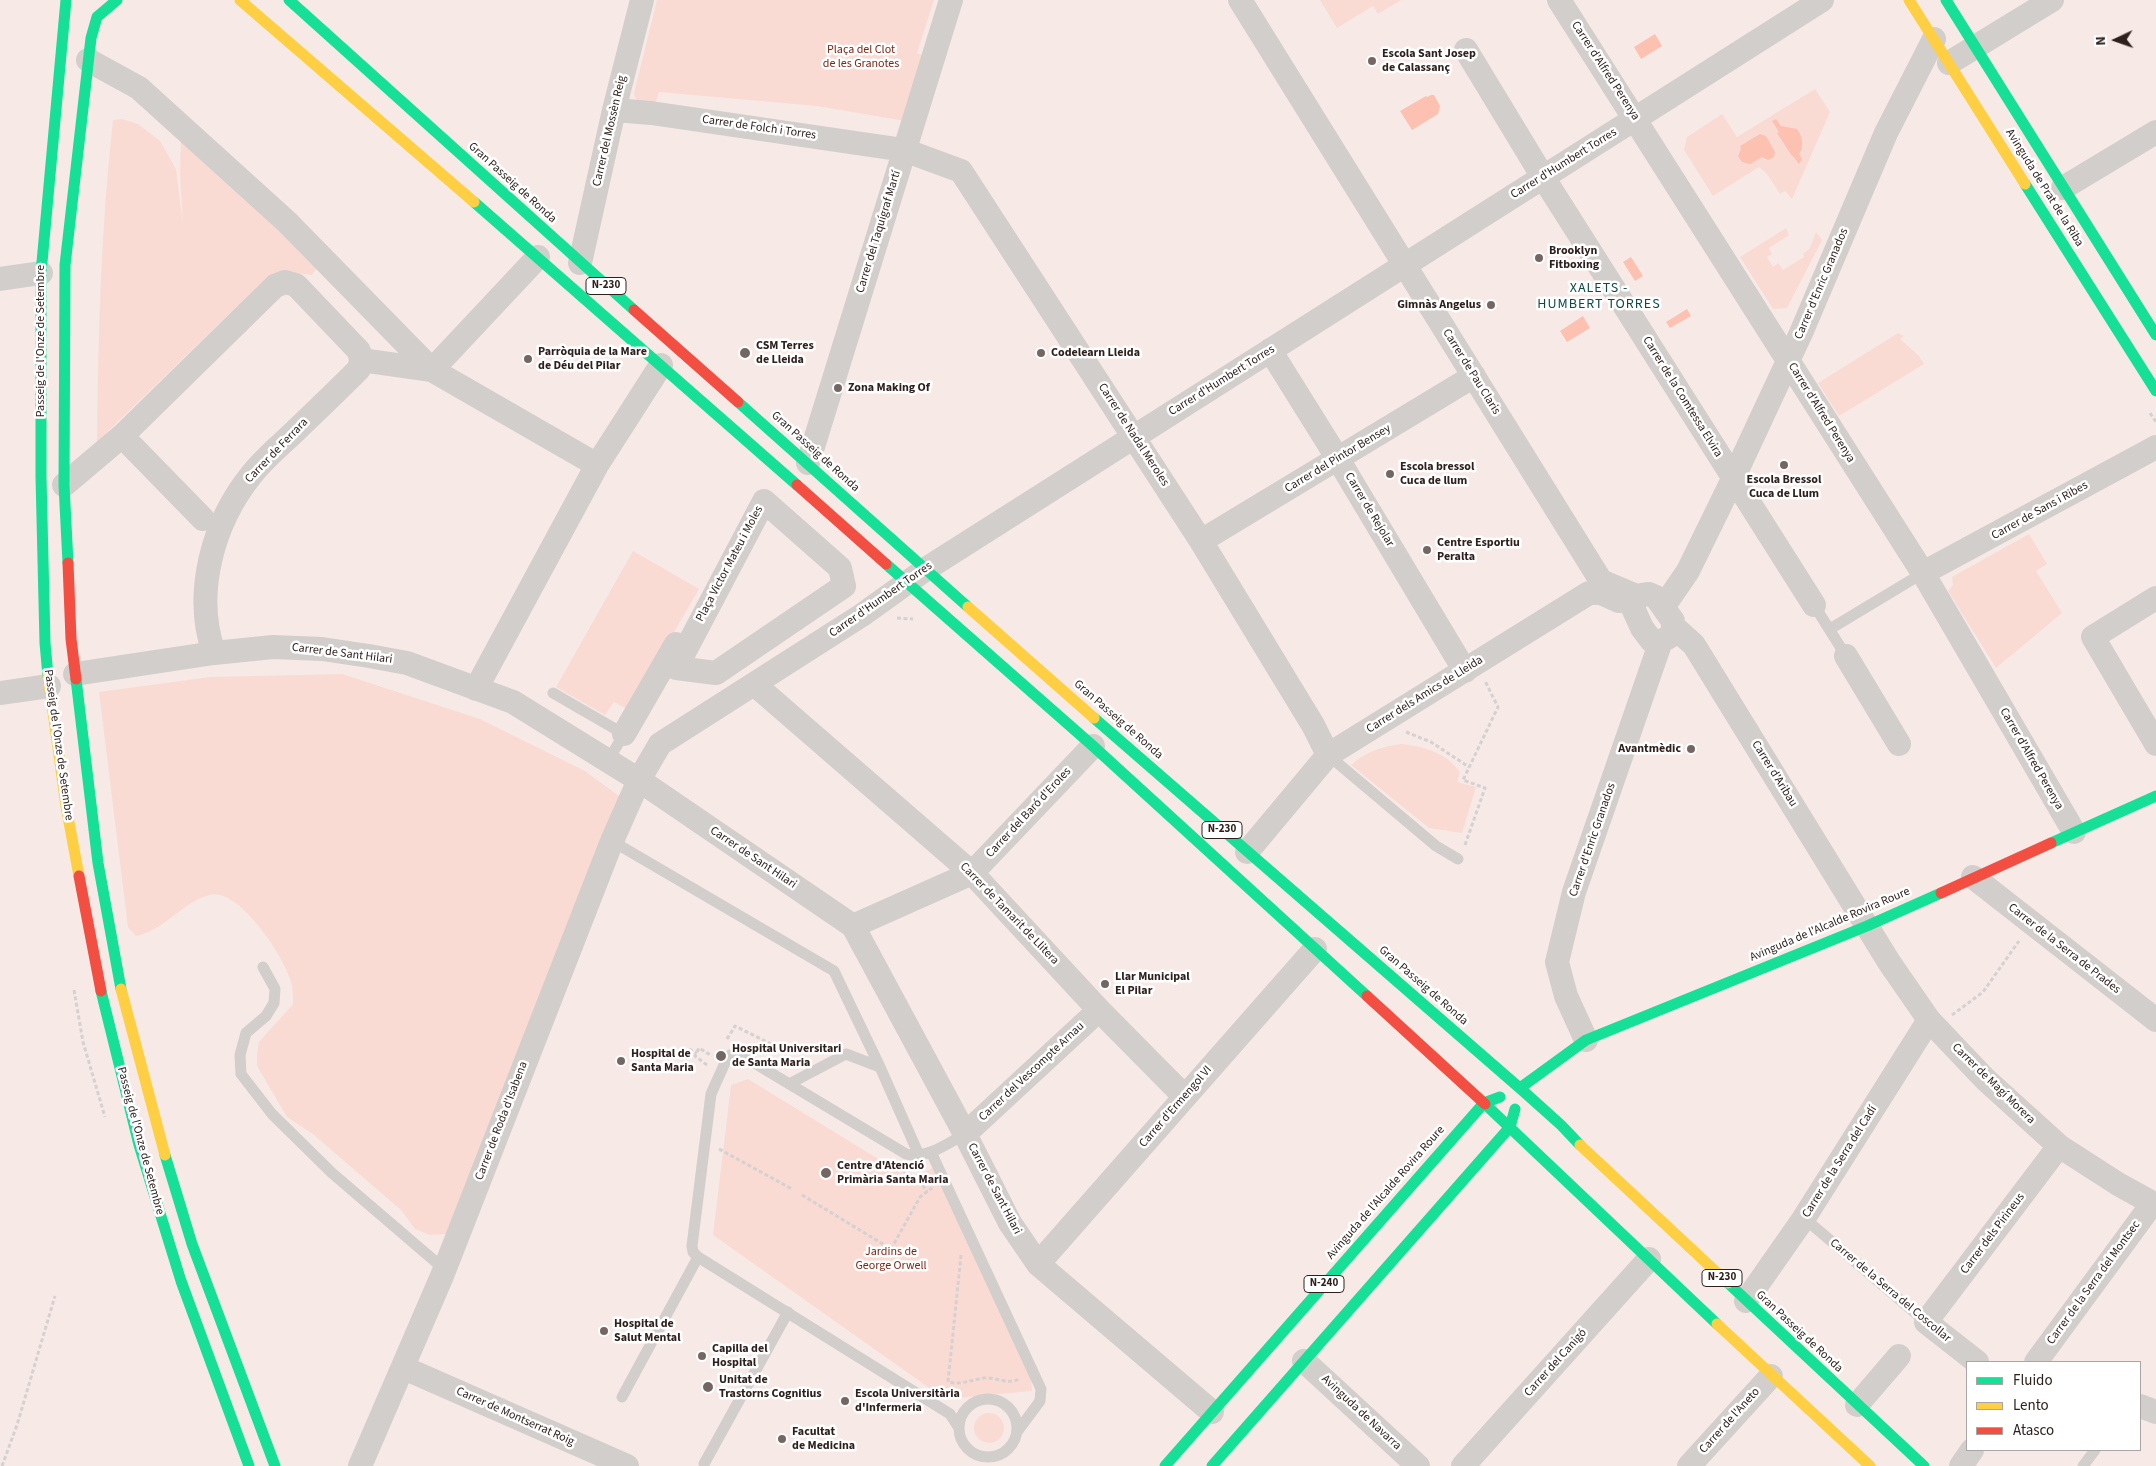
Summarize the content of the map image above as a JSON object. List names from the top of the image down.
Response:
{
  "streets": {
    "main road": [
      "Gran Passeig de Ronda",
      "Avinguda de Prat de la Riba",
      "N-230",
      "Passeig de l'Onze de Setembre",
      "Avinguda de l'Alcalde Rovira Roure",
      "N-240"
    ],
    "street": [
      "Carrer d'Alfred Perenya",
      "Carrer de Folch i Torres",
      "Carrer del Mossèn Reig",
      "Carrer d'Humbert Torres",
      "Carrer del Taquígraf Martí",
      "Carrer d'Enric Granados",
      "Carrer de Pau Claris",
      "Carrer de la Comtessa Elvira",
      "Carrer de Nadal Meroles",
      "Carrer de Ferrara",
      "Carrer del Pintor Bensey",
      "Carrer de Rejolar",
      "Carrer de Sans i Ribes",
      "Plaça Victor Mateu i Moles",
      "Carrer de Sant Hilari",
      "Carrer dels Amics de Lleida",
      "Carrer d'Aribau",
      "Carrer del Baró d'Eroles",
      "Carrer de Tamarit de Llitera",
      "Carrer de la Serra de Prades",
      "Carrer del Vescompte Arnau",
      "Carrer de Magí Morera",
      "Carrer d'Ermengol VI",
      "Carrer de Roda d'Isabena",
      "Carrer de la Serra del Cadí",
      "Carrer dels Pirineus",
      "Carrer de la Serra del Montsec",
      "Carrer de la Serra del Coscollar",
      "Carrer del Canigó",
      "Avinguda de Navarra",
      "Carrer de Montserrat Roig",
      "Carrer de l'Aneto"
    ]
  },
  "crossings": [
    ["Carrer d'Alfred Perenya", "Carrer d'Humbert Torres"],
    ["Carrer d'Alfred Perenya", "Carrer d'Enric Granados"],
    ["Carrer d'Alfred Perenya", "Carrer de Sans i Ribes"],
    ["Carrer d'Alfred Perenya", "Avinguda de l'Alcalde Rovira Roure"],
    ["Carrer de Folch i Torres", "Carrer del Mossèn Reig"],
    ["Carrer de Folch i Torres", "Carrer del Taquígraf Martí"],
    ["Carrer de Folch i Torres", "Carrer de Nadal Meroles"],
    ["Carrer del Mossèn Reig", "Gran Passeig de Ronda"],
    ["Carrer d'Humbert Torres", "Gran Passeig de Ronda"],
    ["Carrer d'Humbert Torres", "N-230"],
    ["Carrer d'Humbert Torres", "Carrer de Pau Claris"],
    ["Carrer d'Humbert Torres", "Carrer de la Comtessa Elvira"],
    ["Carrer d'Humbert Torres", "Carrer de Nadal Meroles"],
    ["Carrer d'Humbert Torres", "Carrer de Rejolar"],
    ["Carrer d'Humbert Torres", "Carrer de Sant Hilari"],
    ["Carrer d'Humbert Torres", "Carrer de Tamarit de Llitera"],
    ["Carrer d'Humbert Torres", "Carrer de Roda d'Isabena"],
    ["Gran Passeig de Ronda", "Carrer del Taquígraf Martí"],
    ["Gran Passeig de Ronda", "Carrer dels Amics de Lleida"],
    ["Gran Passeig de Ronda", "Avinguda de l'Alcalde Rovira Roure"],
    ["Gran Passeig de Ronda", "Carrer de la Serra del Cadí"],
    ["Gran Passeig de Ronda", "N-240"],
    ["Avinguda de Prat de la Riba", "Carrer d'Enric Granados"],
    ["Carrer del Taquígraf Martí", "Carrer de Nadal Meroles"],
    ["Carrer d'Enric Granados", "Carrer de la Comtessa Elvira"],
    ["Carrer d'Enric Granados", "Carrer d'Aribau"],
    ["Carrer d'Enric Granados", "Avinguda de l'Alcalde Rovira Roure"],
    ["N-230", "Carrer del Baró d'Eroles"],
    ["N-230", "Avinguda de l'Alcalde Rovira Roure"],
    ["N-230", "Carrer d'Ermengol VI"],
    ["N-230", "N-240"],
    ["N-230", "Carrer del Canigó"],
    ["N-230", "Carrer de l'Aneto"],
    ["Passeig de l'Onze de Setembre", "Carrer de Sant Hilari"],
    ["Carrer de Pau Claris", "Carrer del Pintor Bensey"],
    ["Carrer de Pau Claris", "Carrer dels Amics de Lleida"],
    ["Carrer de Nadal Meroles", "Carrer del Pintor Bensey"],
    ["Carrer de Nadal Meroles", "Carrer dels Amics de Lleida"],
    ["Carrer de Ferrara", "Carrer de Sant Hilari"],
    ["Carrer del Pintor Bensey", "Carrer de Rejolar"],
    ["Carrer de Rejolar", "Carrer dels Amics de Lleida"],
    ["Carrer de Sant Hilari", "Carrer del Baró d'Eroles"],
    ["Carrer de Sant Hilari", "Avinguda de l'Alcalde Rovira Roure"],
    ["Carrer de Sant Hilari", "Carrer del Vescompte Arnau"],
    ["Carrer de Sant Hilari", "Carrer d'Ermengol VI"],
    ["Carrer de Sant Hilari", "Carrer de Roda d'Isabena"],
    ["Carrer d'Aribau", "Avinguda de l'Alcalde Rovira Roure"],
    ["Carrer d'Aribau", "Carrer de Magí Morera"],
    ["Carrer del Baró d'Eroles", "Carrer de Tamarit de Llitera"],
    ["Carrer de Tamarit de Llitera", "Carrer del Vescompte Arnau"],
    ["Carrer de Tamarit de Llitera", "Carrer d'Ermengol VI"],
    ["Avinguda de l'Alcalde Rovira Roure", "Carrer de la Serra de Prades"],
    ["Avinguda de l'Alcalde Rovira Roure", "Carrer de Magí Morera"],
    ["Avinguda de l'Alcalde Rovira Roure", "N-240"],
    ["Carrer de Magí Morera", "Carrer de la Serra del Cadí"],
    ["Carrer de Magí Morera", "Carrer dels Pirineus"],
    ["Carrer de Magí Morera", "Carrer de la Serra del Montsec"],
    ["Carrer de Roda d'Isabena", "Carrer de Montserrat Roig"],
    ["Carrer de la Serra del Cadí", "Carrer de la Serra del Coscollar"],
    ["Carrer dels Pirineus", "Carrer de la Serra del Coscollar"],
    ["N-240", "Avinguda de Navarra"]
  ],
  "districts": ["XALETS - HUMBERT TORRES"],
  "parks": ["Plaça del Clot de les Granotes", "Jardins de George Orwell"],
  "places": [
    "Escola Sant Josep de Calassanç",
    "Brooklyn Fitboxing",
    "Gimnàs Angelus",
    "CSM Terres de Lleida",
    "Codelearn Lleida",
    "Parròquia de la Mare de Déu del Pilar",
    "Zona Making Of",
    "Escola Bressol Cuca de Llum",
    "Escola bressol Cuca de llum",
    "Centre Esportiu Peralta",
    "Avantmèdic",
    "Llar Municipal El Pilar",
    "Hospital Universitari de Santa Maria",
    "Hospital de Santa Maria",
    "Centre d'Atenció Primària Santa Maria",
    "Hospital de Salut Mental",
    "Capilla del Hospital",
    "Unitat de Trastorns Cognitius",
    "Escola Universitària d'Infermeria",
    "Facultat de Medicina"
  ],
  "legend": ["Fluido", "Lento", "Atasco"],
  "north": "left"
}
